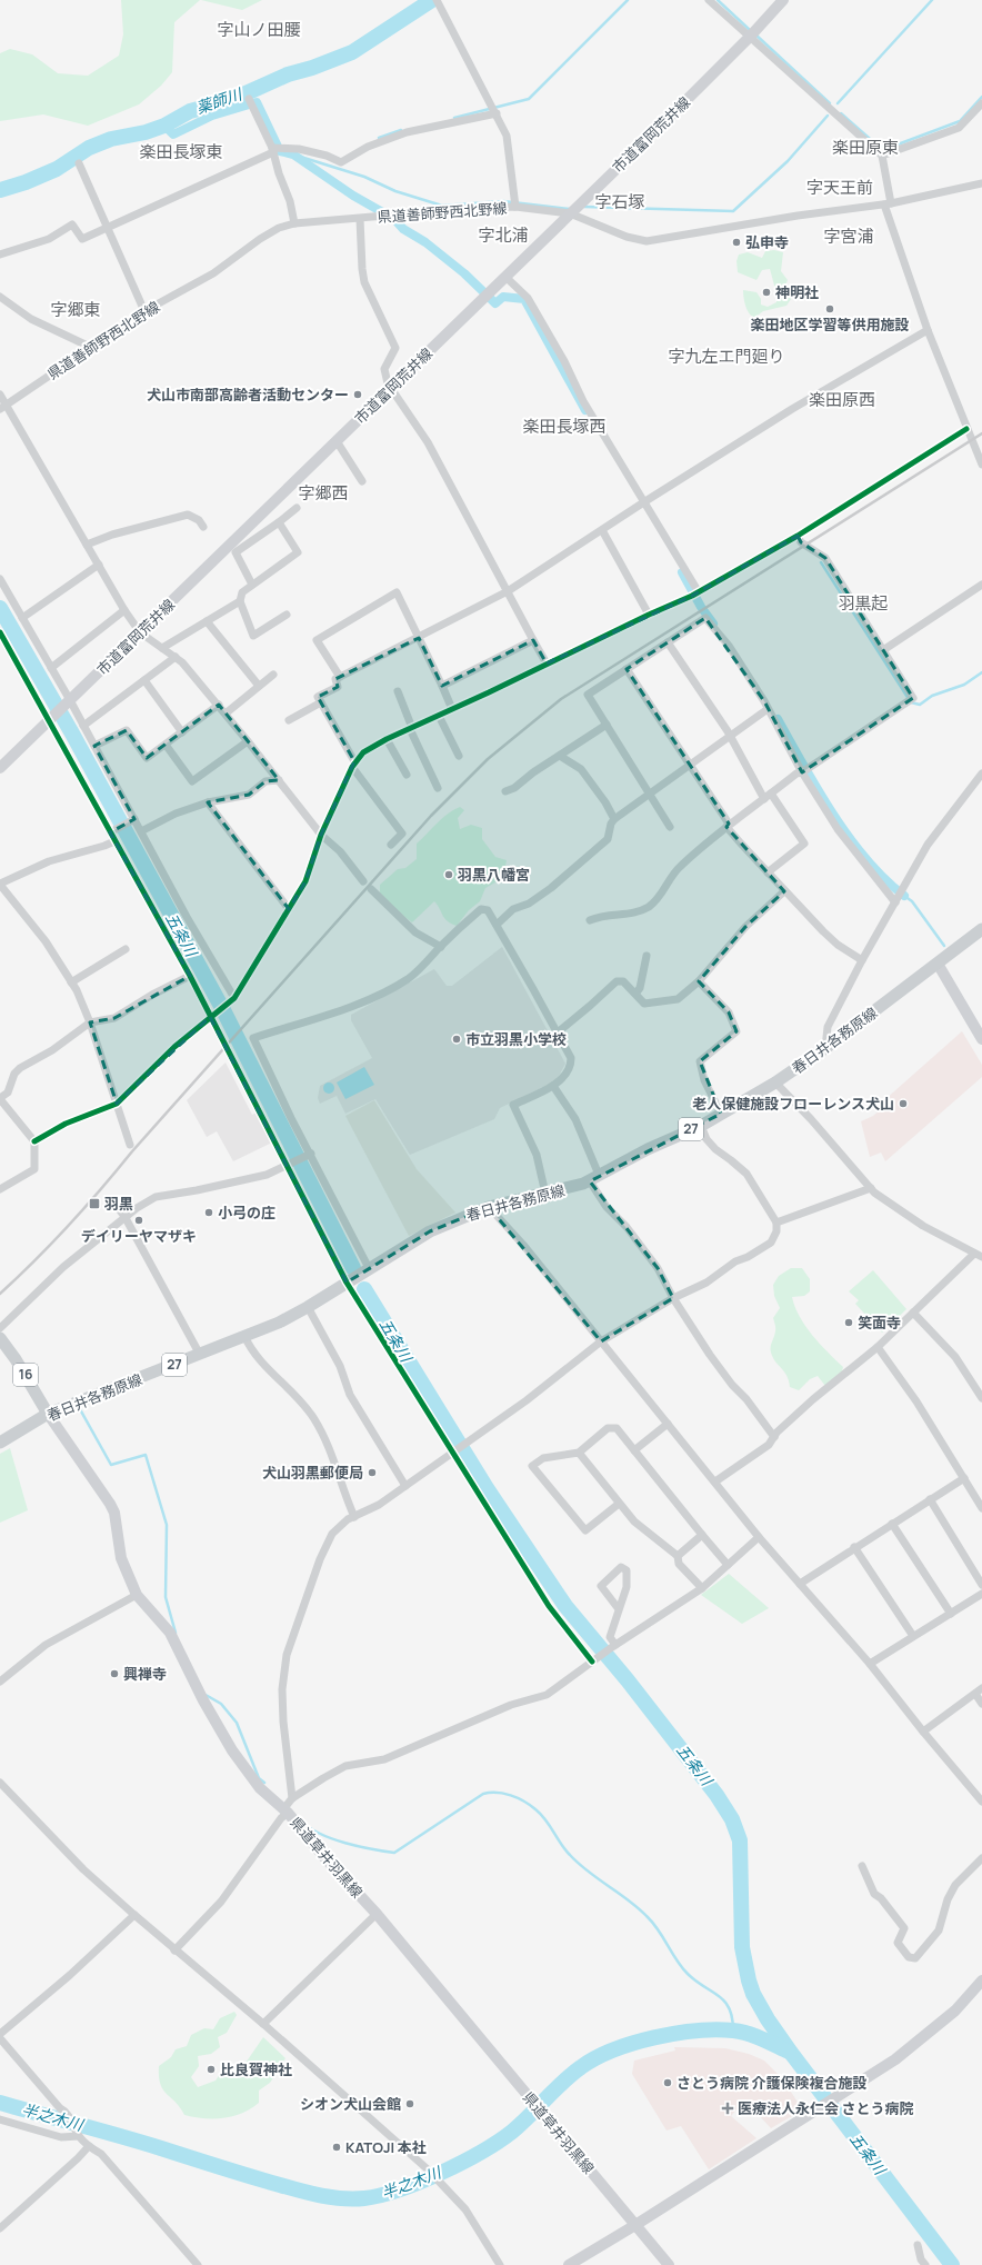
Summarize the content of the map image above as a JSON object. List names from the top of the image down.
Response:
{
  "streets": {
    "main road": ["春日井各務原線", "27", "16"],
    "street": ["市道富岡荒井線", "県道善師野西北野線", "県道草井羽黒線"]
  },
  "crossings": [
    ["市道富岡荒井線", "県道善師野西北野線"],
    ["春日井各務原線", "16"],
    ["春日井各務原線", "県道草井羽黒線"],
    ["16", "県道草井羽黒線"]
  ],
  "districts": [
    "字山ノ田腰",
    "楽田原東",
    "楽田長塚東",
    "字天王前",
    "字石塚",
    "字北浦",
    "字宮浦",
    "字郷東",
    "字九左エ門廻り",
    "楽田原西",
    "楽田長塚西",
    "字郷西",
    "羽黒起"
  ],
  "water": ["薬師川", "五条川", "半之木川"],
  "places": {
    "other": [
      "弘申寺",
      "神明社",
      "楽田地区学習等供用施設",
      "犬山市南部高齢者活動センター",
      "羽黒八幡宮",
      "市立羽黒小学校",
      "老人保健施設フローレンス犬山",
      "小弓の庄",
      "デイリーヤマザキ",
      "笑面寺",
      "犬山羽黒郵便局",
      "興禅寺",
      "比良賀神社",
      "さとう病院 介護保険複合施設",
      "シオン犬山会館",
      "KATOJI 本社"
    ],
    "transit": ["羽黒"],
    "health": ["医療法人永仁会 さとう病院"]
  }
}
